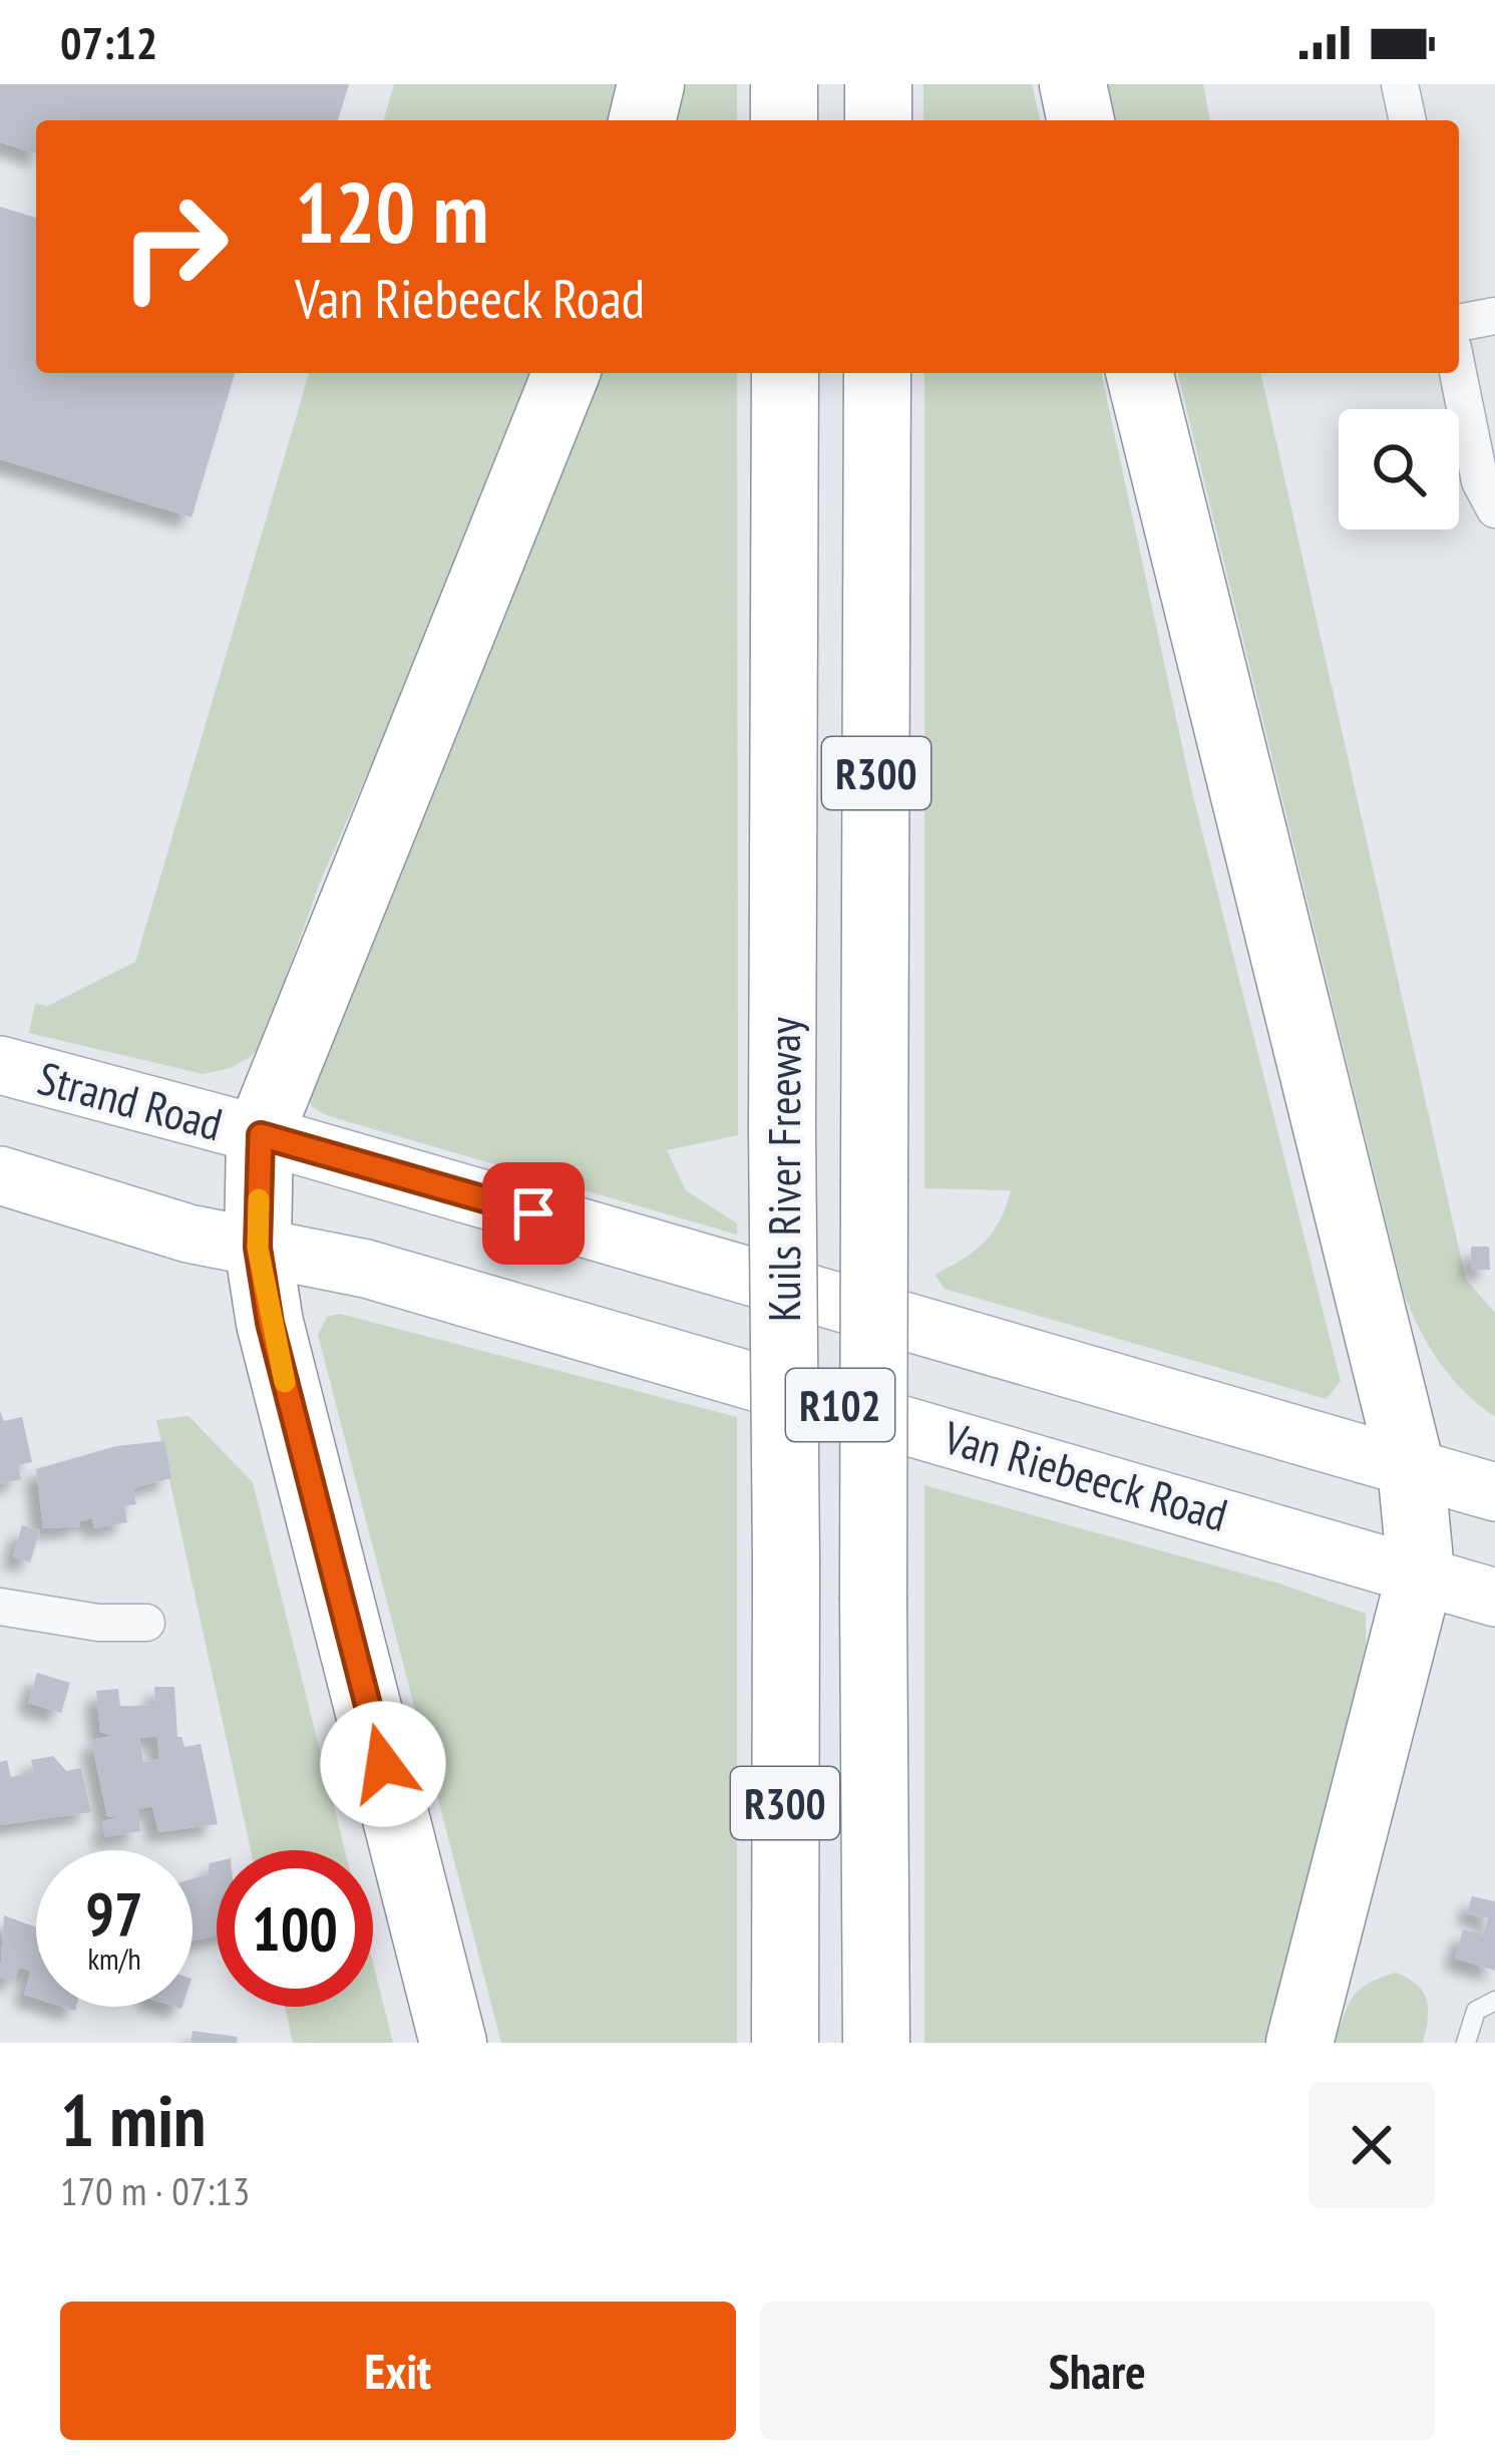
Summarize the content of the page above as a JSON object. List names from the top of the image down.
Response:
{
  "streets": {
    "highway": ["R300", "Kuils River Freeway"],
    "main road": ["Strand Road", "R102", "Van Riebeeck Road"]
  },
  "crossings": [
    ["Strand Road", "R102"],
    ["R102", "Van Riebeeck Road"]
  ],
  "page": {
    "status": "07:12",
    "turn": ["120 m", "Van Riebeeck Road"],
    "speed": "97 km/h",
    "limit": "100",
    "heading": ["1 min", "170 m · 07:13"],
    "buttons": ["Exit", "Share"]
  }
}
